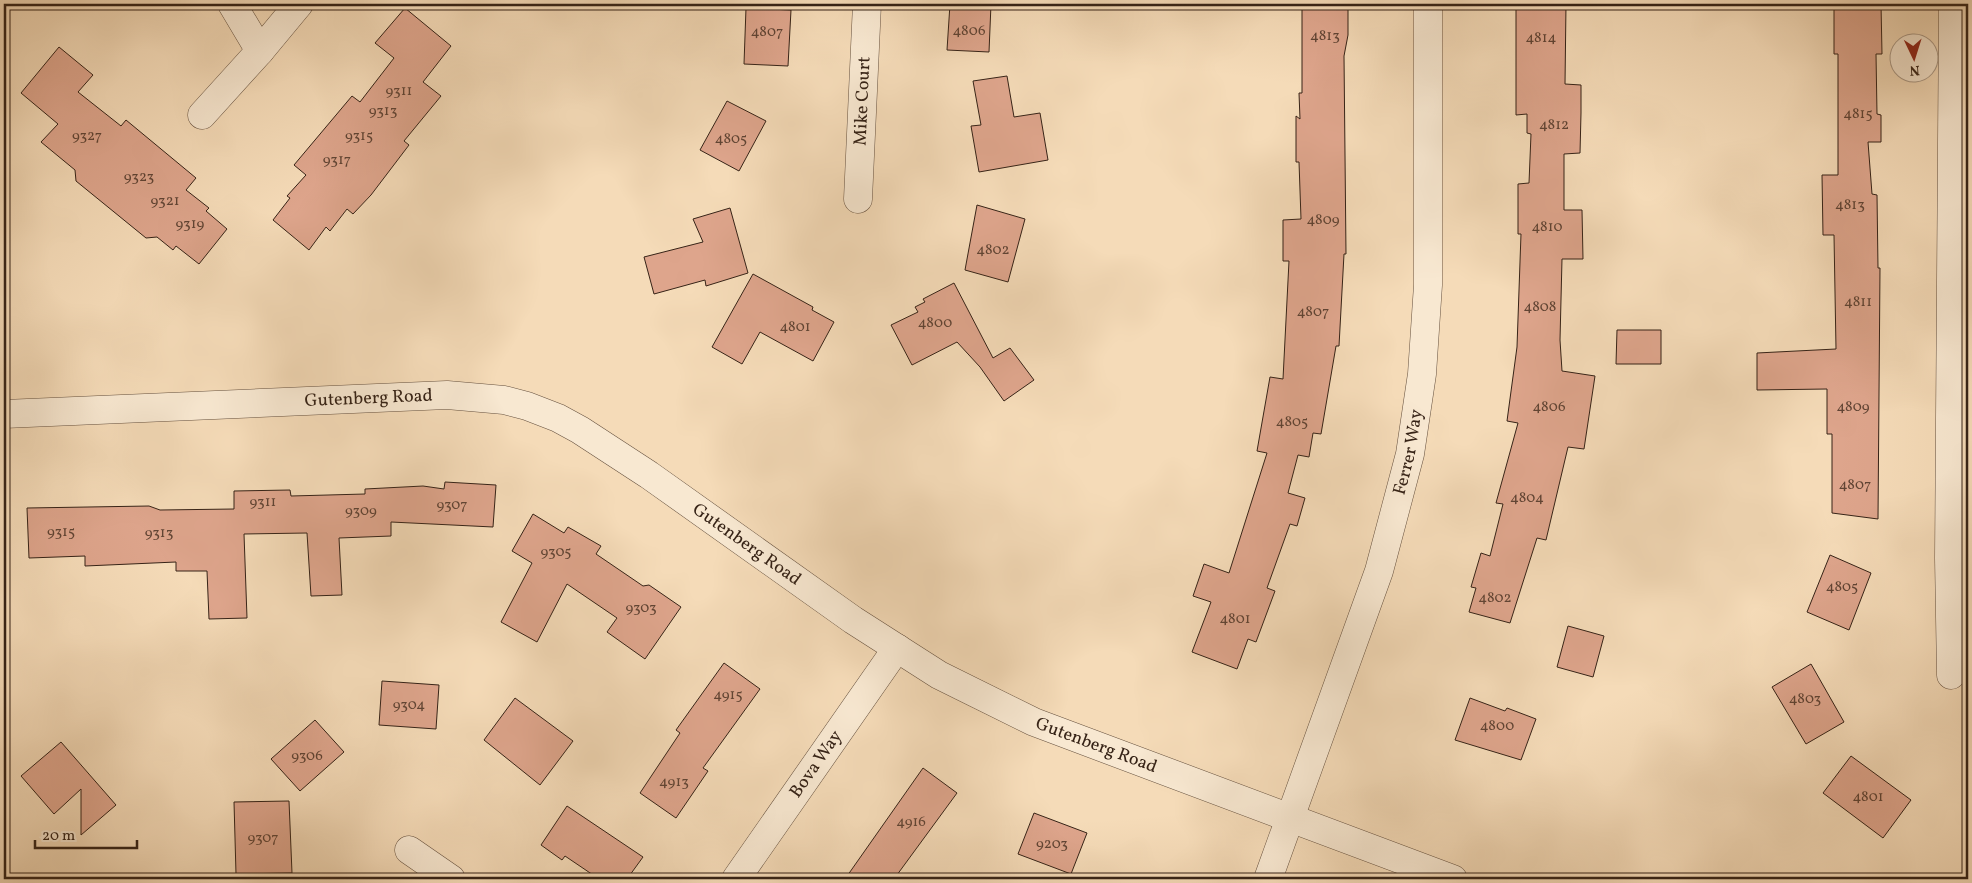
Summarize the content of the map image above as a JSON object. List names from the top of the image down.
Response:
{
  "streets": {
    "street": [
      "Mike Court",
      "Gutenberg Road",
      "Ferrer Way",
      "Bova Way"
    ]
  },
  "crossings": [
    ["Gutenberg Road", "Ferrer Way"],
    ["Gutenberg Road", "Bova Way"]
  ],
  "house_numbers": [
    "4806",
    "4807",
    "4813",
    "4814",
    "9311",
    "9313",
    "4815",
    "4812",
    "9327",
    "9315",
    "4805",
    "9317",
    "9323",
    "9321",
    "4813",
    "4809",
    "9319",
    "4810",
    "4802",
    "4811",
    "4808",
    "4807",
    "4800",
    "4801",
    "4806",
    "4809",
    "4805",
    "4807",
    "4804",
    "9311",
    "9307",
    "9309",
    "9315",
    "9313",
    "9305",
    "4805",
    "4802",
    "9303",
    "4801",
    "4915",
    "4803",
    "9304",
    "4800",
    "9306",
    "4913",
    "4801",
    "4916",
    "9307",
    "9203"
  ],
  "scale_bar": "20 m",
  "north": "bottom"
}
